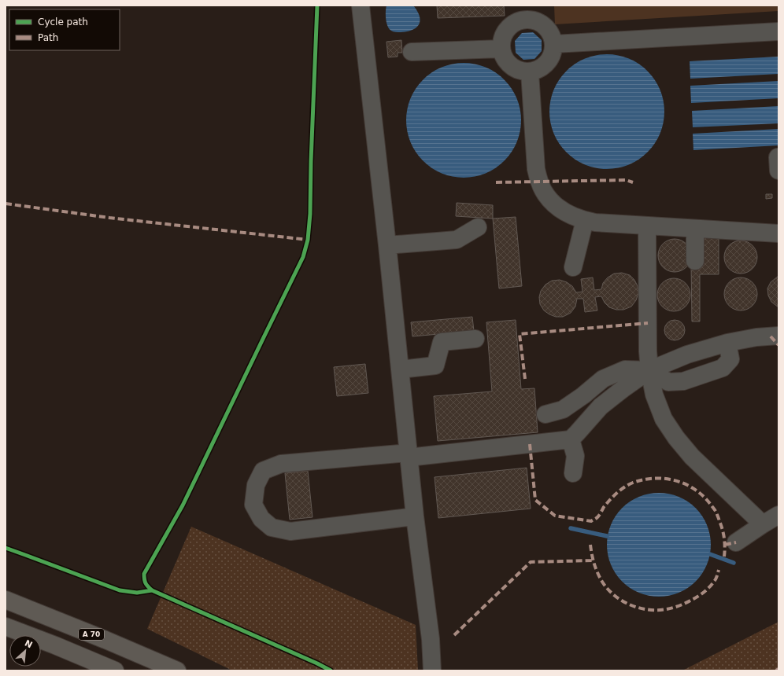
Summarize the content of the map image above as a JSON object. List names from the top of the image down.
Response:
{
  "streets": {
    "highway": ["A 70"]
  },
  "legend": ["Cycle path", "Path"],
  "north": "top right"
}
